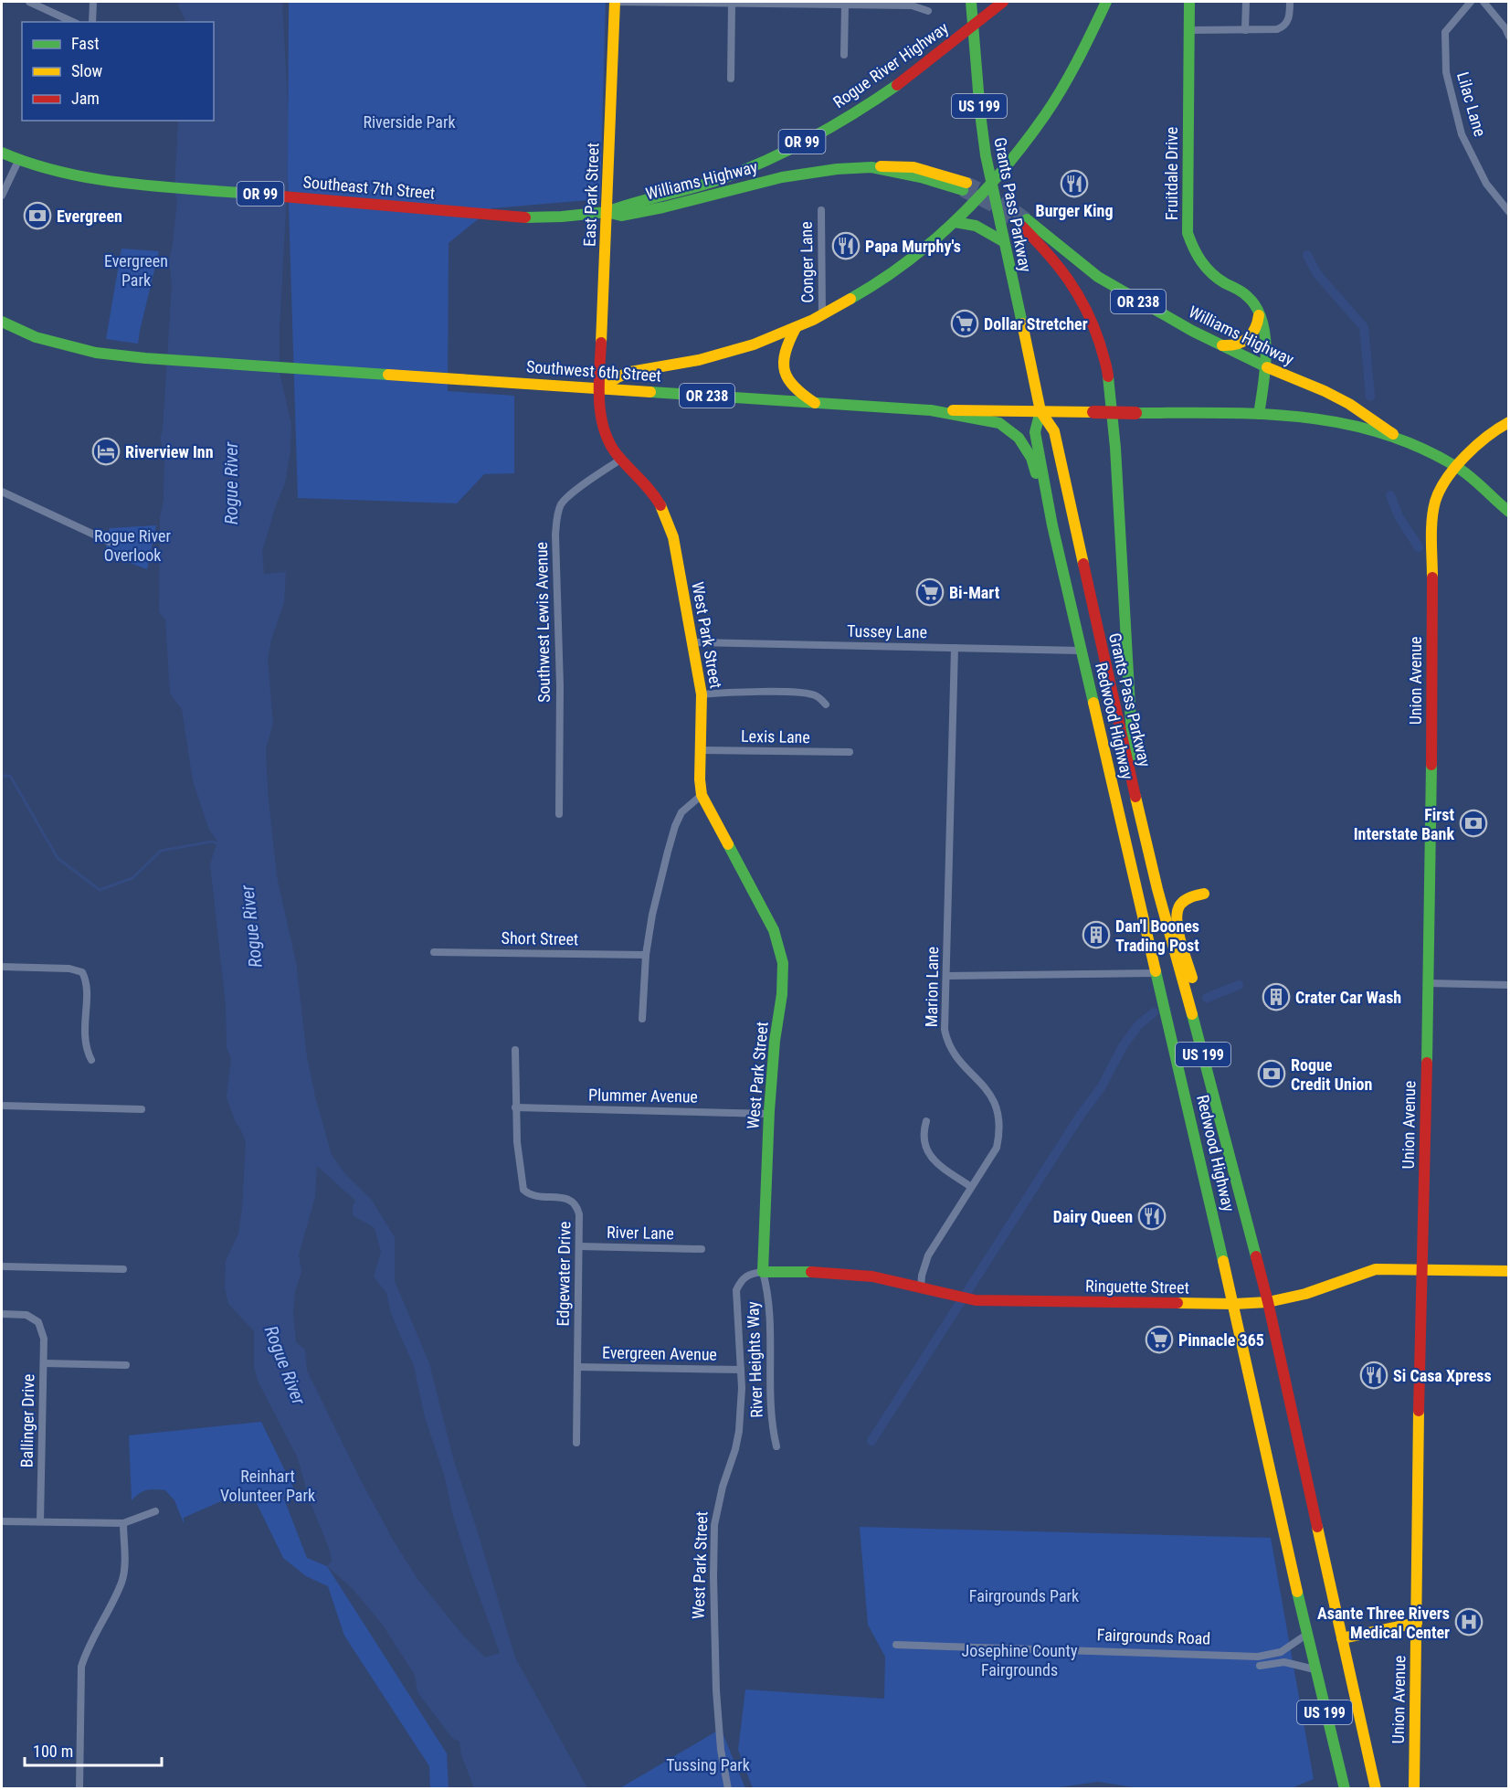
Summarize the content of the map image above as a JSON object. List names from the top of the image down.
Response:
{
  "streets": {
    "main road": [
      "Rogue River Highway",
      "US 199",
      "OR 99",
      "Fruitdale Drive",
      "Williams Highway",
      "Southeast 7th Street",
      "East Park Street",
      "Grants Pass Parkway",
      "OR 238",
      "Southwest 6th Street",
      "West Park Street",
      "Union Avenue",
      "Redwood Highway",
      "Ringuette Street"
    ],
    "street": [
      "Lilac Lane",
      "Conger Lane",
      "Southwest Lewis Avenue",
      "Tussey Lane",
      "Lexis Lane",
      "Short Street",
      "Marion Lane",
      "Plummer Avenue",
      "River Lane",
      "Edgewater Drive",
      "Evergreen Avenue",
      "River Heights Way",
      "Ballinger Drive",
      "Fairgrounds Road"
    ]
  },
  "crossings": [
    ["Rogue River Highway", "Williams Highway"],
    ["Rogue River Highway", "Southeast 7th Street"],
    ["Rogue River Highway", "East Park Street"],
    ["Rogue River Highway", "Grants Pass Parkway"],
    ["Fruitdale Drive", "Williams Highway"],
    ["Williams Highway", "Southeast 7th Street"],
    ["Williams Highway", "East Park Street"],
    ["Williams Highway", "Grants Pass Parkway"],
    ["Williams Highway", "Southwest 6th Street"],
    ["Williams Highway", "Union Avenue"],
    ["Williams Highway", "Redwood Highway"],
    ["Southeast 7th Street", "East Park Street"],
    ["East Park Street", "Southwest 6th Street"],
    ["East Park Street", "West Park Street"],
    ["Grants Pass Parkway", "Southwest 6th Street"],
    ["Grants Pass Parkway", "Redwood Highway"],
    ["Southwest 6th Street", "West Park Street"],
    ["Southwest Lewis Avenue", "West Park Street"],
    ["Tussey Lane", "West Park Street"],
    ["Tussey Lane", "Redwood Highway"],
    ["Tussey Lane", "Marion Lane"],
    ["West Park Street", "Lexis Lane"],
    ["West Park Street", "Plummer Avenue"],
    ["West Park Street", "Ringuette Street"],
    ["West Park Street", "Evergreen Avenue"],
    ["West Park Street", "River Heights Way"],
    ["Union Avenue", "Ringuette Street"],
    ["Redwood Highway", "Ringuette Street"],
    ["Redwood Highway", "Fairgrounds Road"],
    ["Marion Lane", "Ringuette Street"],
    ["Plummer Avenue", "Edgewater Drive"],
    ["River Lane", "Edgewater Drive"],
    ["Edgewater Drive", "Evergreen Avenue"],
    ["Ringuette Street", "River Heights Way"]
  ],
  "water": ["Rogue River"],
  "parks": [
    "Riverside Park",
    "Evergreen Park",
    "Rogue River Overlook",
    "Reinhart Volunteer Park",
    "Fairgrounds Park",
    "Josephine County Fairgrounds",
    "Tussing Park"
  ],
  "places": {
    "restaurant": [
      "Burger King",
      "Papa Murphy's",
      "Dairy Queen",
      "Si Casa Xpress"
    ],
    "bank": ["Evergreen", "First Interstate Bank", "Rogue Credit Union"],
    "supermarket": ["Dollar Stretcher", "Bi-Mart", "Pinnacle 365"],
    "hotel": ["Riverview Inn"],
    "building": ["Dan'l Boones Trading Post", "Crater Car Wash"],
    "hospital": ["Asante Three Rivers Medical Center"]
  },
  "legend": ["Fast", "Slow", "Jam"],
  "scale_bar": "100 m"
}
